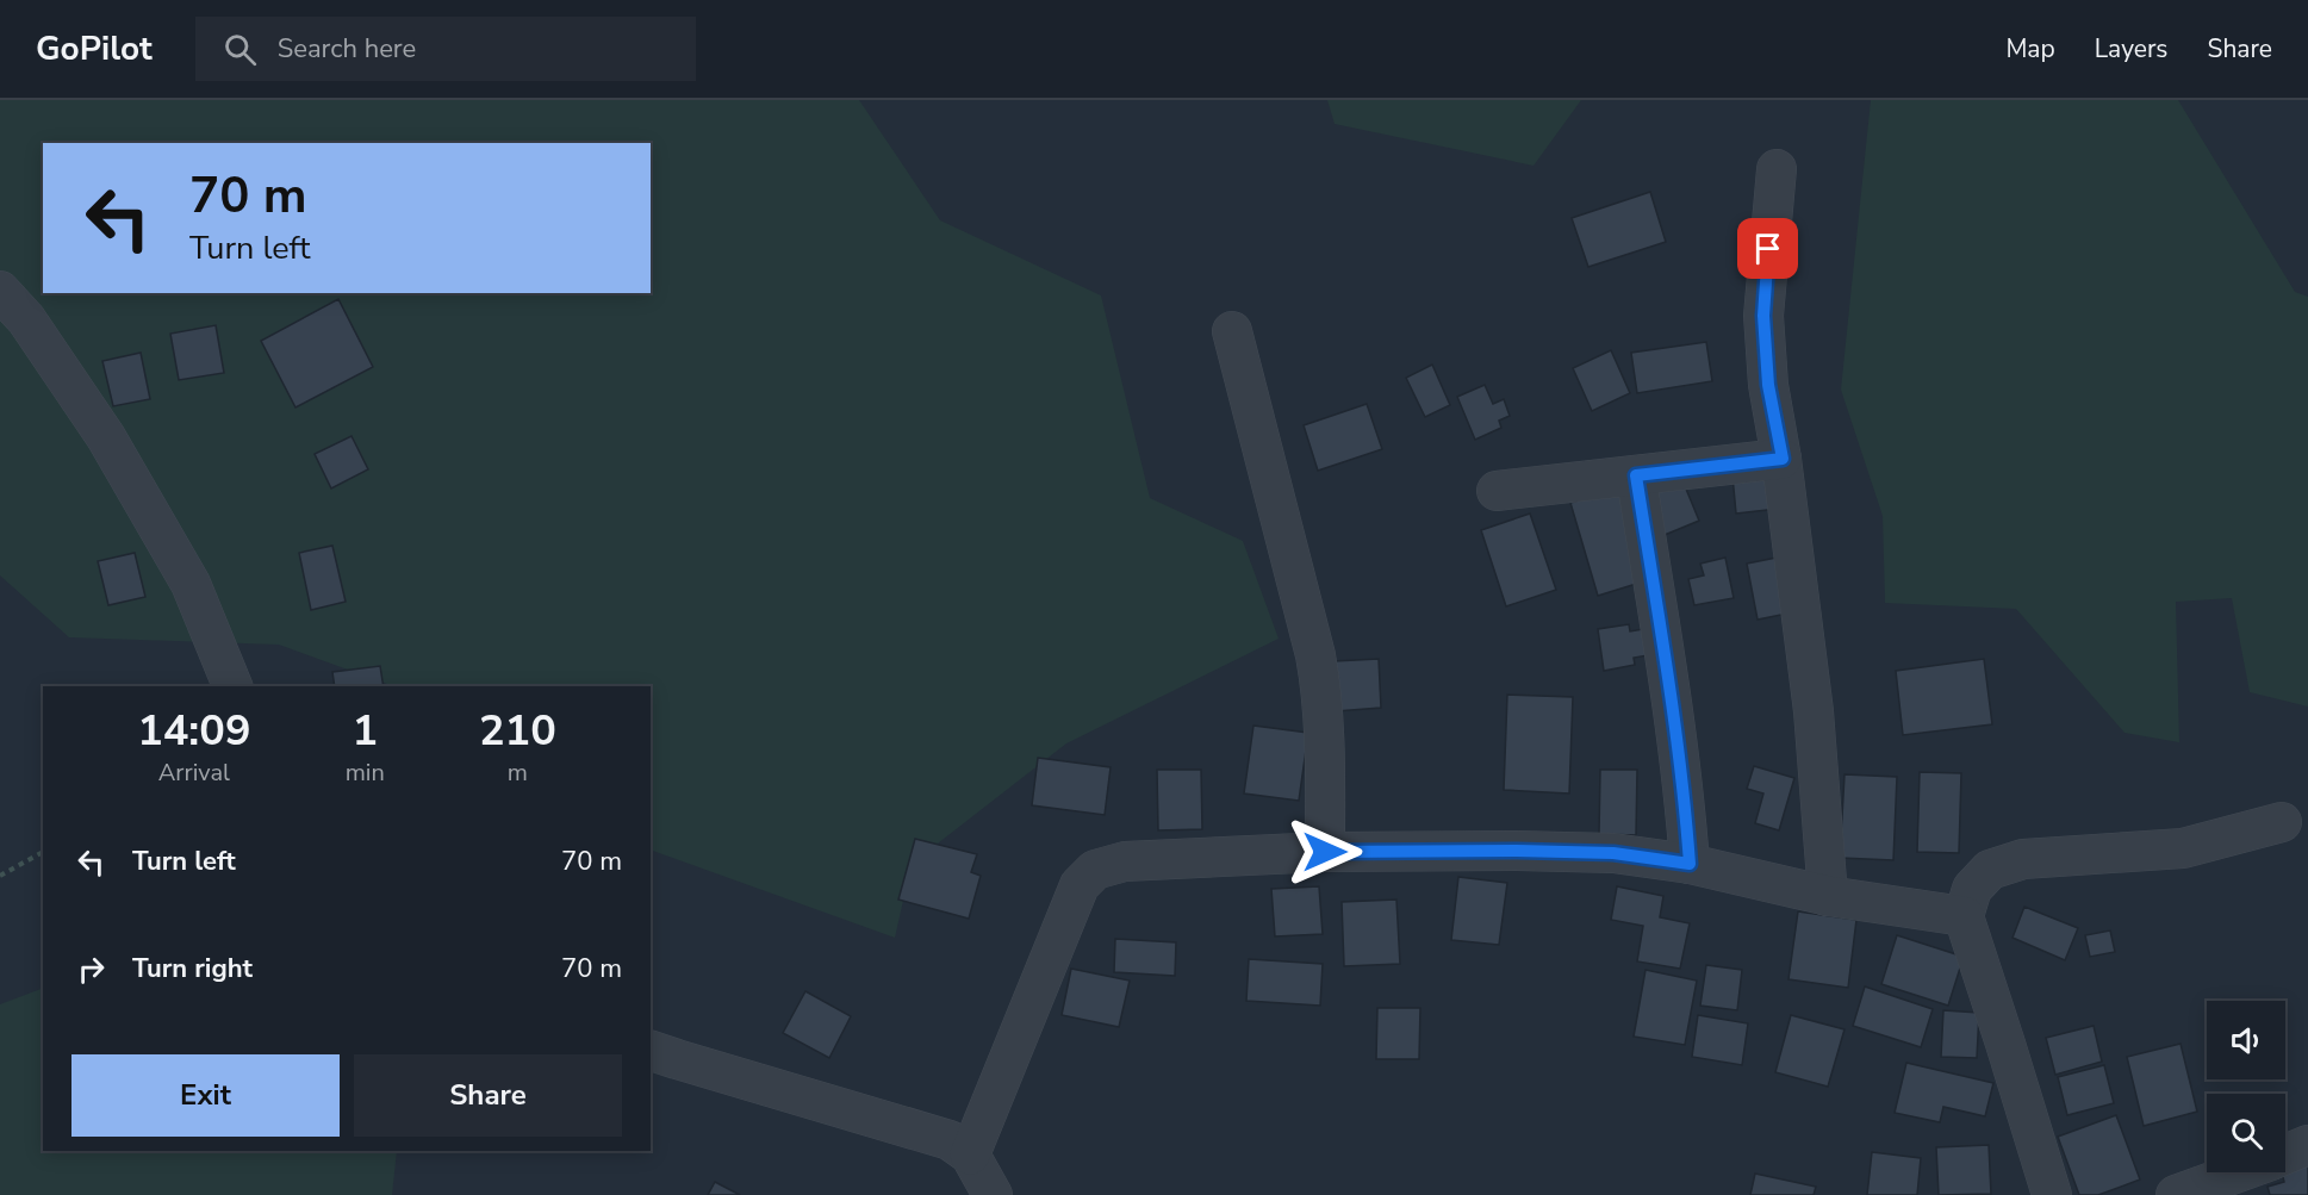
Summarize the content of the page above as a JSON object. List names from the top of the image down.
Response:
{
  "page": {
    "header": "GoPilot",
    "search": "Search here",
    "nav": ["Map", "Layers", "Share"],
    "turn": ["70 m", "Turn left"],
    "eta": [
      "14:09",
      "Arrival",
      "1",
      "min",
      "210",
      "m"
    ],
    "list": [
      {
        "name": "Turn left",
        "value": "70 m"
      },
      {
        "name": "Turn right",
        "value": "70 m"
      }
    ],
    "buttons": ["Exit", "Share"]
  }
}
